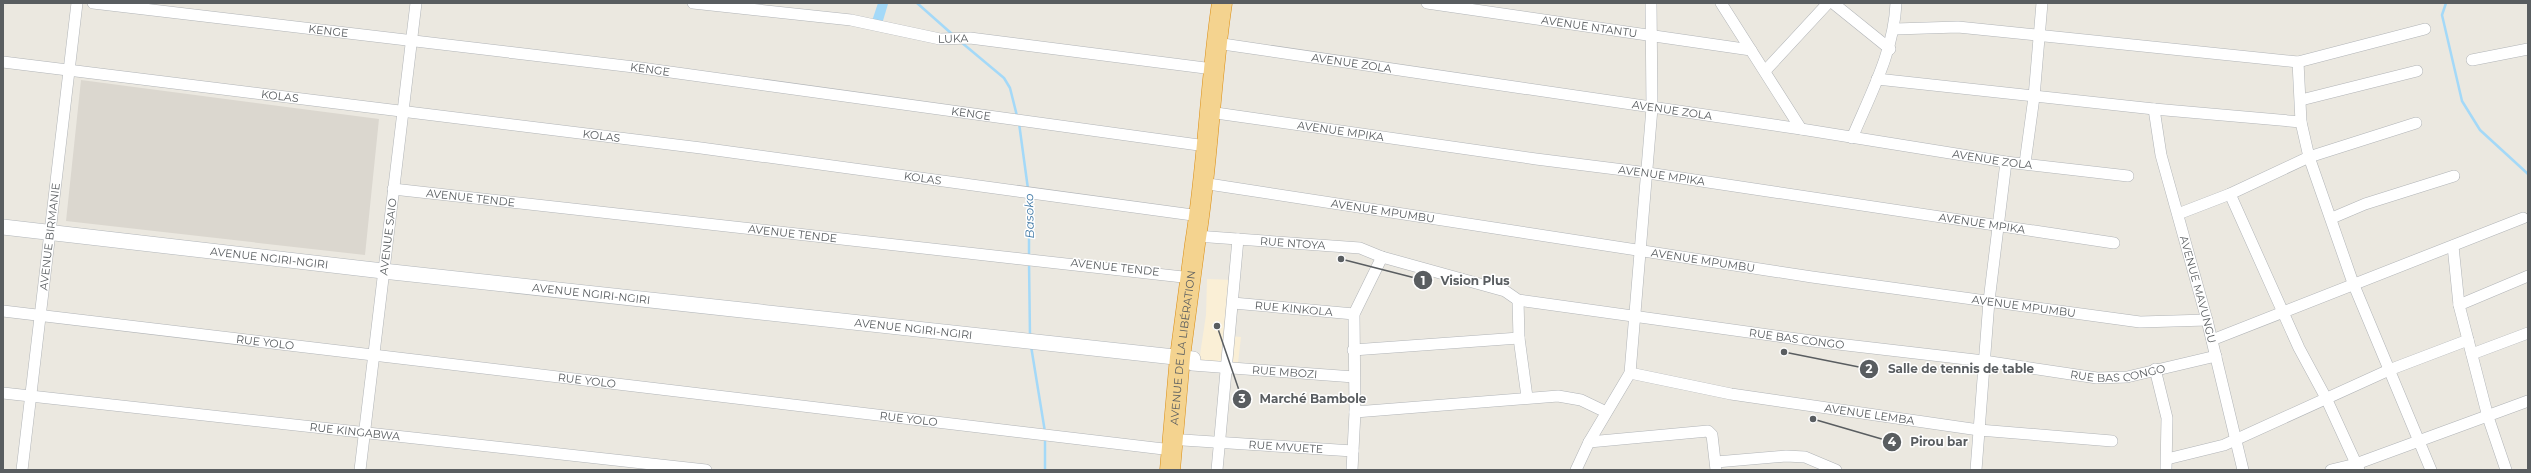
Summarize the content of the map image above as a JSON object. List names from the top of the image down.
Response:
{
  "streets": {
    "highway": ["AVENUE DE LA LIBÉRATION"],
    "street": [
      "AVENUE NTANTU",
      "KENGE",
      "LUKA",
      "AVENUE ZOLA",
      "KOLAS",
      "AVENUE MPIKA",
      "AVENUE TENDE",
      "AVENUE MPUMBU",
      "AVENUE SAIO",
      "AVENUE BIRMANIE",
      "RUE NTOYA",
      "AVENUE NGIRI-NGIRI",
      "AVENUE MAVUNGU",
      "RUE KINKOLA",
      "RUE BAS CONGO",
      "RUE YOLO",
      "RUE MBOZI",
      "AVENUE LEMBA",
      "RUE KINGABWA",
      "RUE MVUETE"
    ]
  },
  "crossings": [
    ["KENGE", "AVENUE SAIO"],
    ["KENGE", "AVENUE DE LA LIBÉRATION"],
    ["LUKA", "AVENUE DE LA LIBÉRATION"],
    ["AVENUE ZOLA", "AVENUE DE LA LIBÉRATION"],
    ["KOLAS", "AVENUE SAIO"],
    ["KOLAS", "AVENUE BIRMANIE"],
    ["KOLAS", "RUE NTOYA"],
    ["KOLAS", "AVENUE DE LA LIBÉRATION"],
    ["AVENUE MPIKA", "AVENUE DE LA LIBÉRATION"],
    ["AVENUE TENDE", "AVENUE SAIO"],
    ["AVENUE TENDE", "AVENUE DE LA LIBÉRATION"],
    ["AVENUE MPUMBU", "AVENUE MAVUNGU"],
    ["AVENUE MPUMBU", "AVENUE DE LA LIBÉRATION"],
    ["AVENUE SAIO", "AVENUE NGIRI-NGIRI"],
    ["AVENUE SAIO", "RUE YOLO"],
    ["AVENUE SAIO", "RUE KINGABWA"],
    ["AVENUE BIRMANIE", "AVENUE NGIRI-NGIRI"],
    ["AVENUE BIRMANIE", "RUE YOLO"],
    ["AVENUE BIRMANIE", "RUE KINGABWA"],
    ["RUE NTOYA", "RUE BAS CONGO"],
    ["RUE NTOYA", "AVENUE DE LA LIBÉRATION"],
    ["AVENUE NGIRI-NGIRI", "AVENUE DE LA LIBÉRATION"],
    ["AVENUE NGIRI-NGIRI", "RUE MBOZI"],
    ["AVENUE MAVUNGU", "RUE BAS CONGO"],
    ["RUE YOLO", "AVENUE DE LA LIBÉRATION"],
    ["RUE YOLO", "RUE MVUETE"],
    ["AVENUE DE LA LIBÉRATION", "RUE MBOZI"]
  ],
  "water": ["Basoko"],
  "places": [
    "Vision Plus",
    "Marché Bambole",
    "Salle de tennis de table",
    "Pirou bar"
  ]
}
